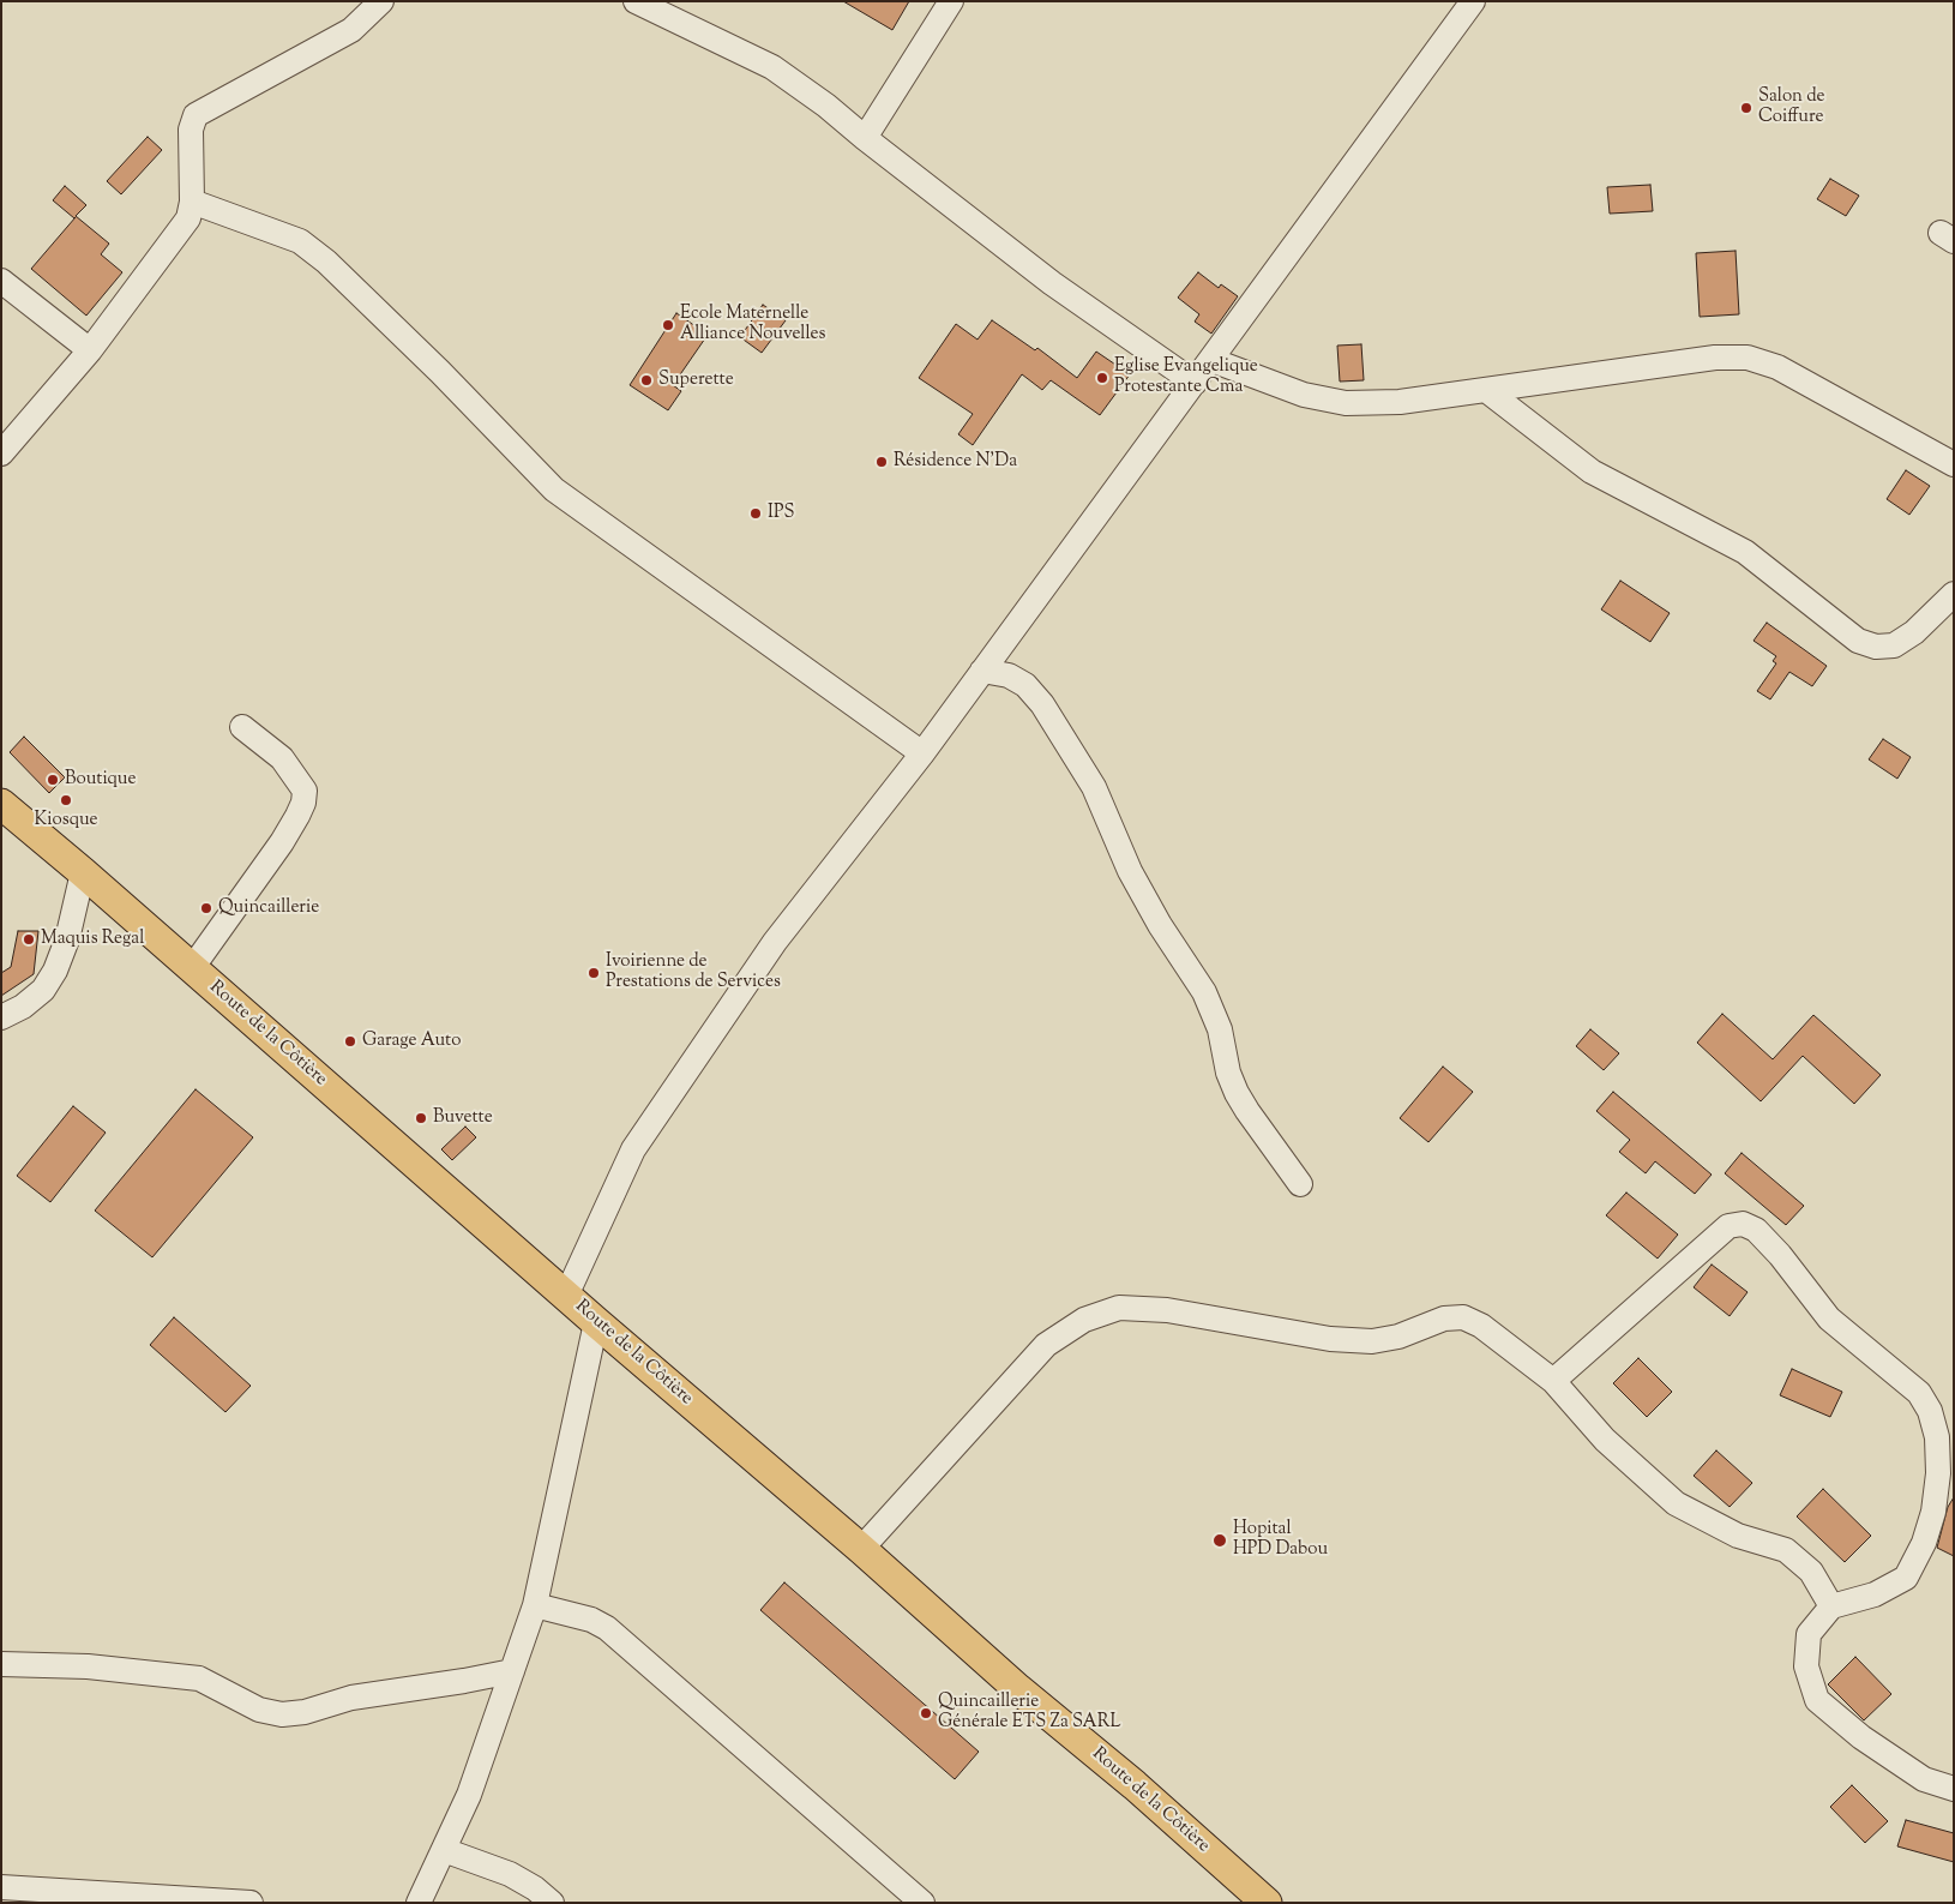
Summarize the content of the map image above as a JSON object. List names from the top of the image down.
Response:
{
  "streets": {
    "main road": ["Route de la Côtière"]
  },
  "places": [
    "Salon de Coiffure",
    "Ecole Maternelle Alliance Nouvelles",
    "Eglise Evangelique Protestante Cma",
    "Superette",
    "Résidence N'Da",
    "IPS",
    "Boutique",
    "Kiosque",
    "Quincaillerie",
    "Maquis Regal",
    "Ivoirienne de Prestations de Services",
    "Garage Auto",
    "Buvette",
    "Hopital HPD Dabou",
    "Quincaillerie Générale ETS Za SARL"
  ]
}
